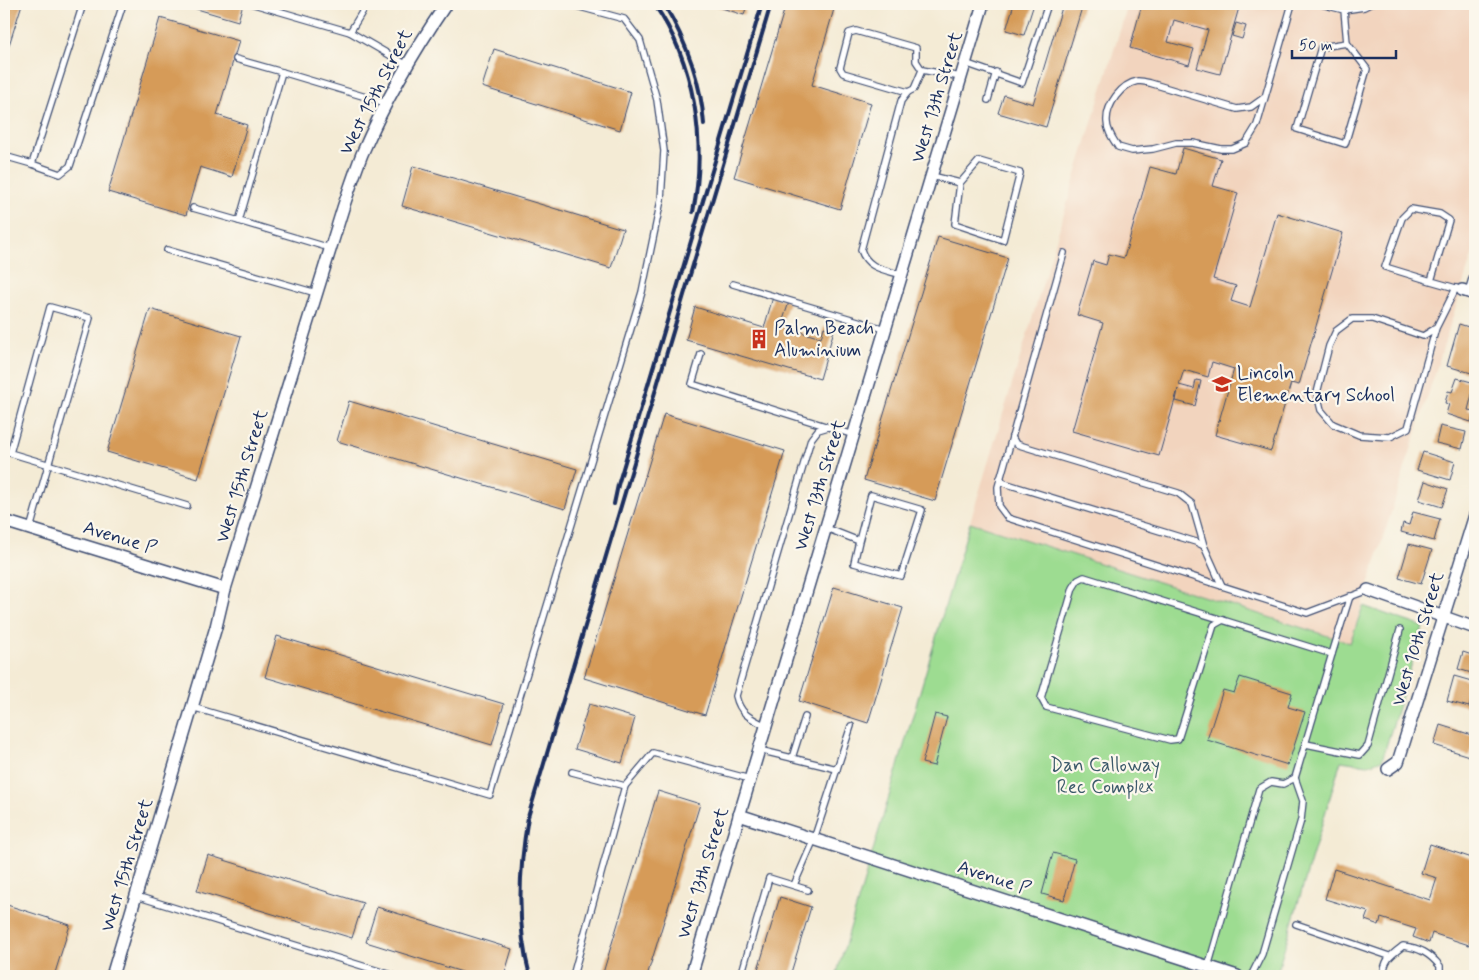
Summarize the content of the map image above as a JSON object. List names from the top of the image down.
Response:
{
  "streets": {
    "street": [
      "West 15th Street",
      "West 13th Street",
      "Avenue P",
      "West 10th Street"
    ]
  },
  "crossings": [
    ["West 15th Street", "Avenue P"],
    ["West 13th Street", "Avenue P"]
  ],
  "parks": ["Dan Calloway Rec Complex"],
  "places": {
    "building": ["Palm Beach Aluminium"],
    "school or university": ["Lincoln Elementary School"]
  },
  "scale_bar": "50 m"
}
